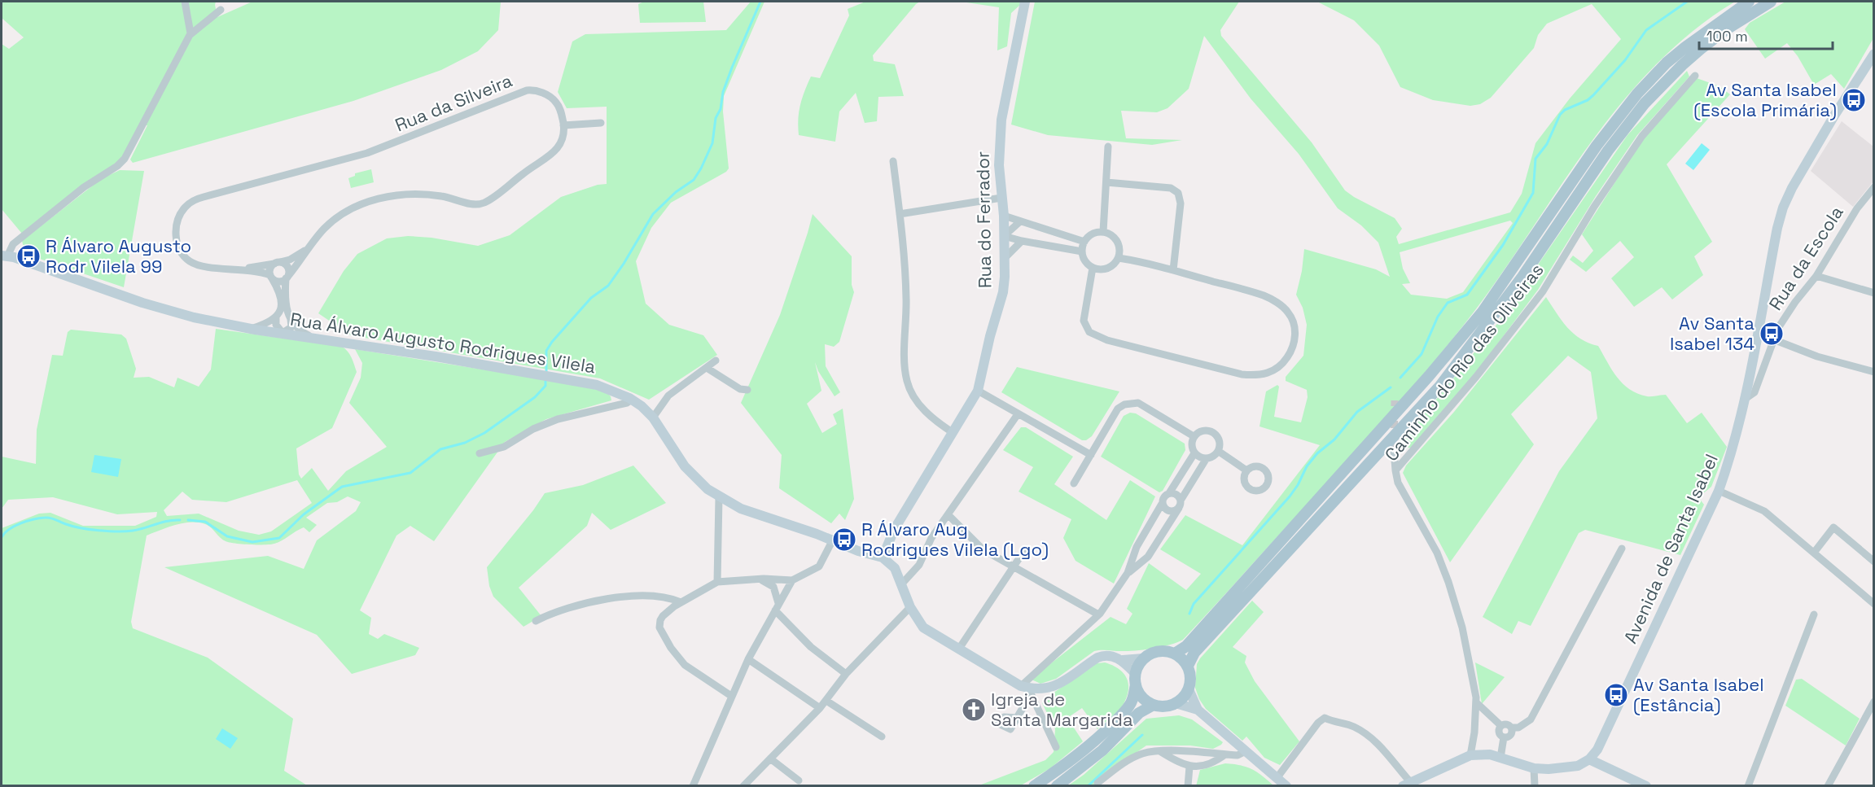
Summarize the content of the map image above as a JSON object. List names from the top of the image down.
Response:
{
  "streets": {
    "street": [
      "Rua da Silveira",
      "Rua do Ferrador",
      "Rua da Escola",
      "Rua Álvaro Augusto Rodrigues Vilela",
      "Caminho do Rio das Oliveiras",
      "Avenida de Santa Isabel"
    ]
  },
  "crossings": [
    ["Rua do Ferrador", "Rua Álvaro Augusto Rodrigues Vilela"],
    ["Rua da Escola", "Avenida de Santa Isabel"]
  ],
  "places": {
    "bus stop": [
      "Av Santa Isabel (Escola Primária)",
      "R Álvaro Augusto Rodr Vilela 99",
      "Av Santa Isabel 134",
      "R Álvaro Aug Rodrigues Vilela (Lgo)",
      "Av Santa Isabel (Estância)"
    ],
    "church": ["Igreja de Santa Margarida"]
  },
  "scale_bar": "100 m"
}
